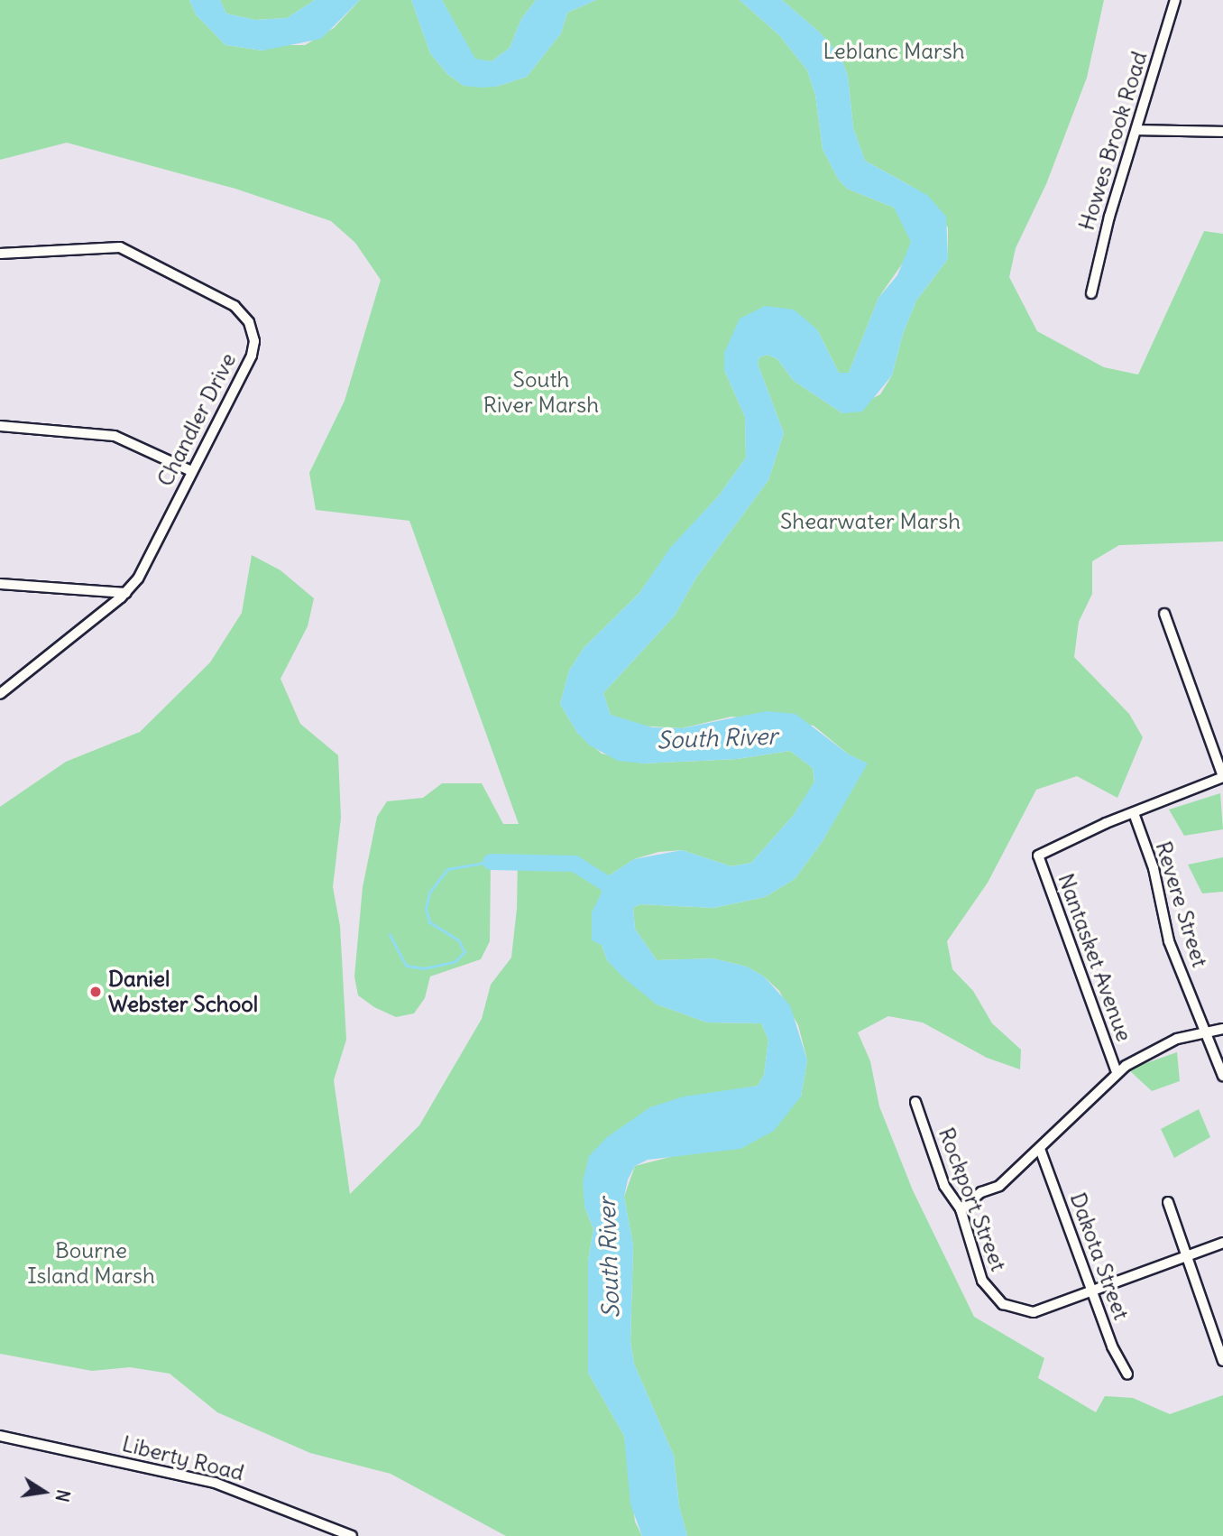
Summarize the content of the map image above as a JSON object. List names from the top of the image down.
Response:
{
  "streets": {
    "street": [
      "Howes Brook Road",
      "Chandler Drive",
      "Revere Street",
      "Nantasket Avenue",
      "Rockport Street",
      "Dakota Street",
      "Liberty Road"
    ]
  },
  "crossings": [
    ["Revere Street", "Nantasket Avenue"],
    ["Rockport Street", "Dakota Street"]
  ],
  "water": ["South River"],
  "parks": [
    "Leblanc Marsh",
    "South River Marsh",
    "Shearwater Marsh",
    "Bourne Island Marsh"
  ],
  "places": ["Daniel Webster School"],
  "north": "right"
}
